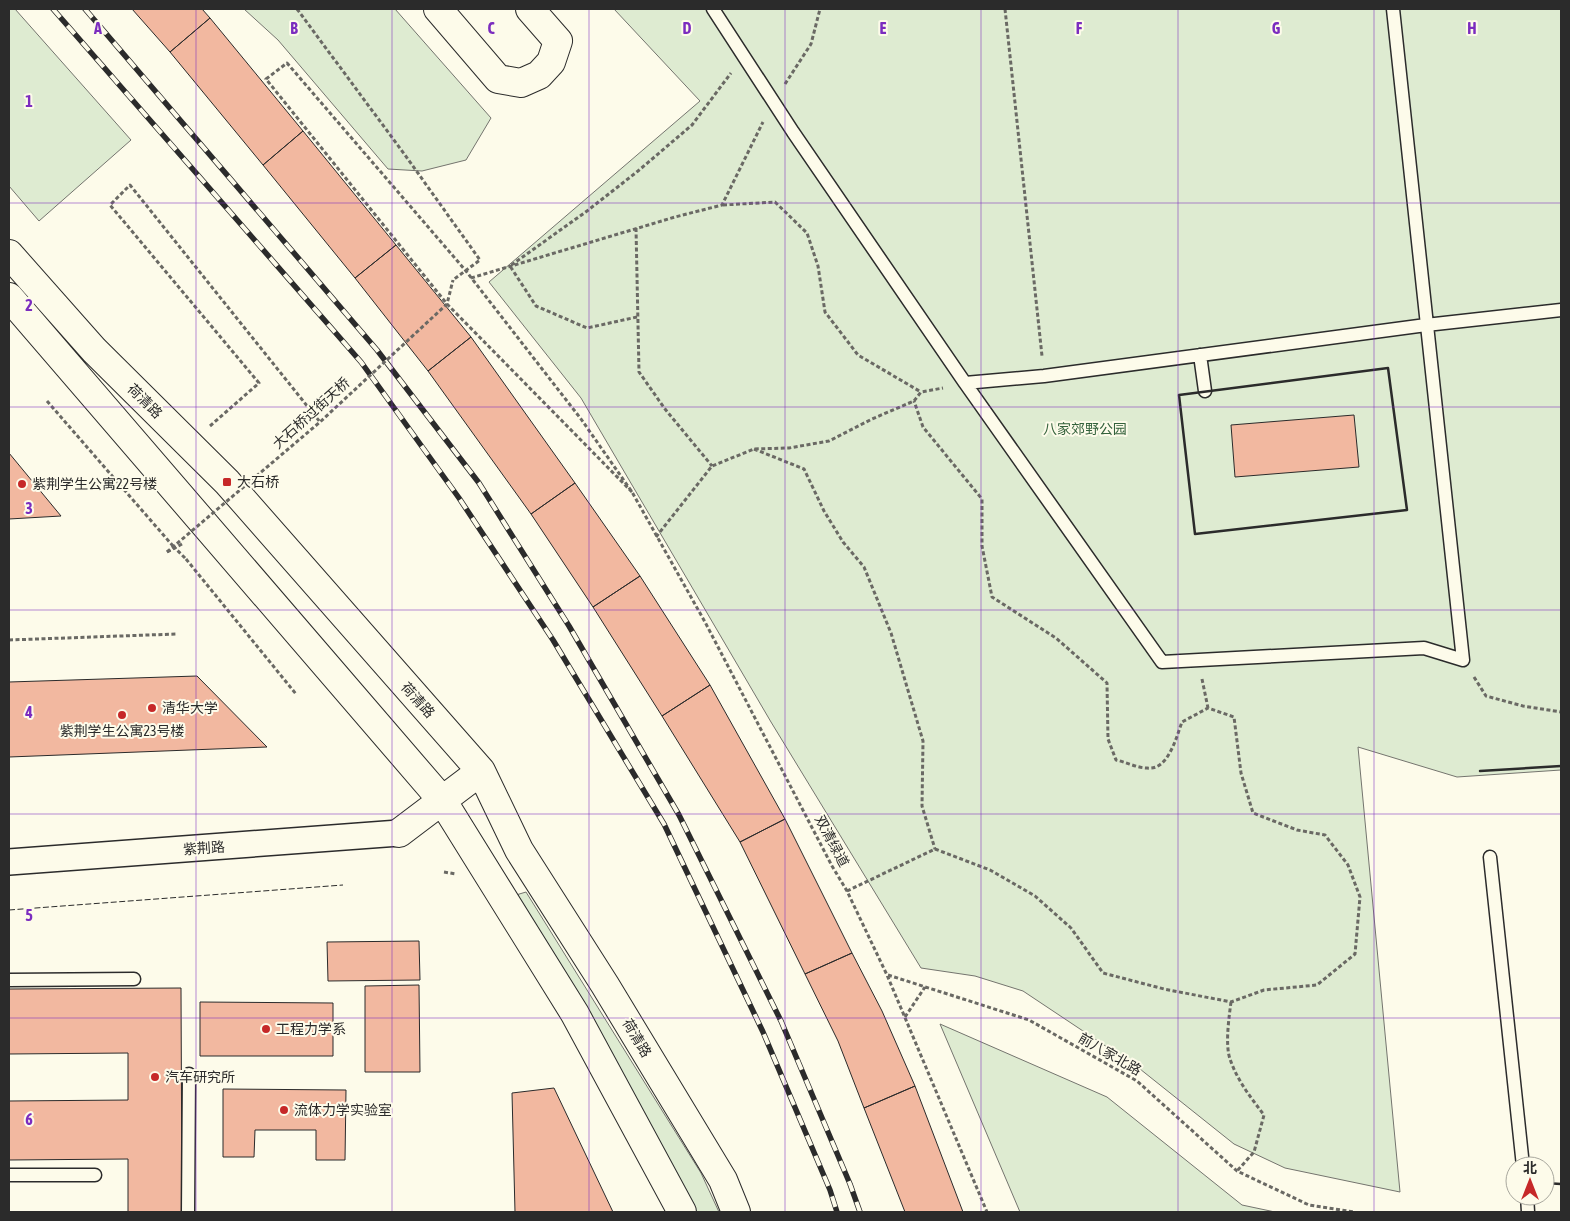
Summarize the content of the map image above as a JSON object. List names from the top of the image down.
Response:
{
  "streets": {
    "main road": ["荷清路"],
    "street": ["紫荆路"],
    "path": ["大石桥过街天桥", "双清绿道", "前八家北路"]
  },
  "crossings": [
    ["双清绿道", "前八家北路"]
  ],
  "parks": ["八家郊野公园"],
  "places": {
    "transit": ["大石桥"],
    "other": [
      "紫荆学生公寓22号楼",
      "清华大学",
      "紫荆学生公寓23号楼",
      "工程力学系",
      "汽车研究所",
      "流体力学实验室"
    ]
  },
  "north": "top",
  "grid": {
    "columns": [
      "A",
      "B",
      "C",
      "D",
      "E",
      "F",
      "G",
      "H"
    ],
    "rows": [
      "1",
      "2",
      "3",
      "4",
      "5",
      "6"
    ]
  }
}
